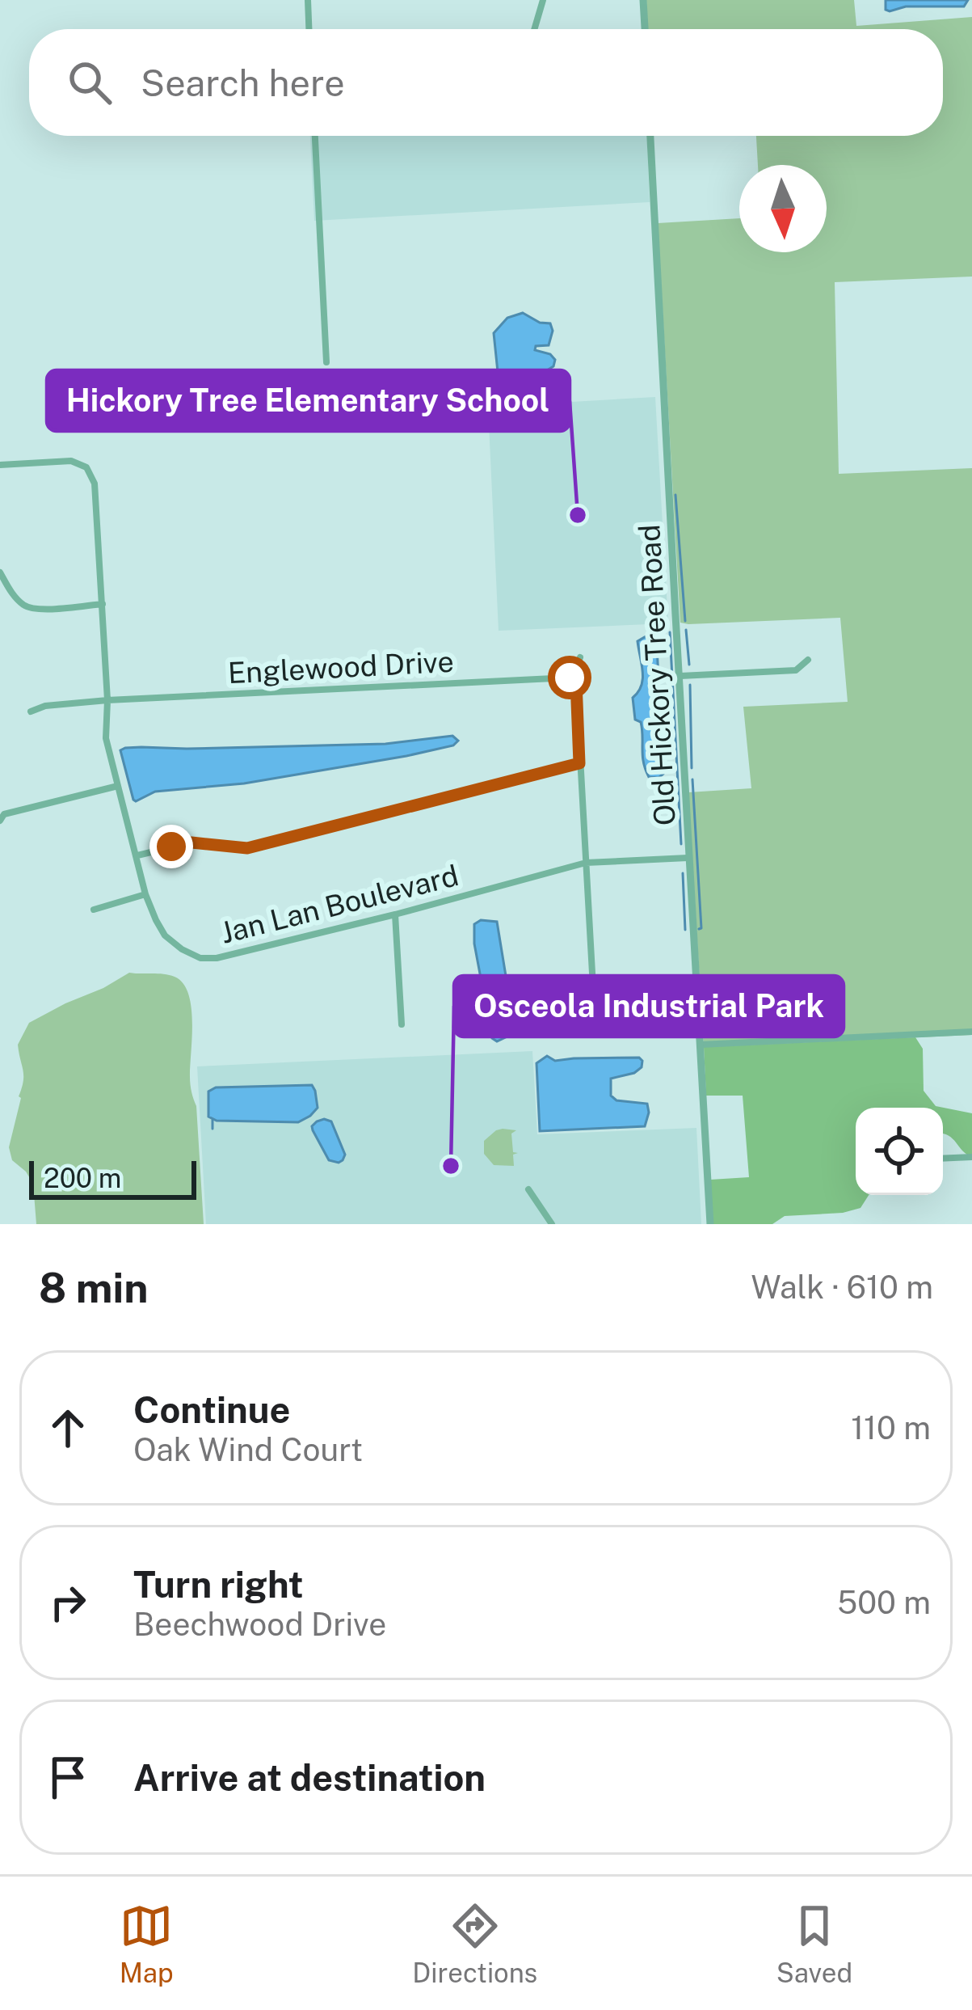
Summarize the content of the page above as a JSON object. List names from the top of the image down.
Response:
{
  "streets": {
    "street": ["Englewood Drive", "Old Hickory Tree Road", "Jan Lan Boulevard"]
  },
  "crossings": [
    ["Englewood Drive", "Jan Lan Boulevard"],
    ["Old Hickory Tree Road", "Jan Lan Boulevard"]
  ],
  "places": ["Hickory Tree Elementary School", "Osceola Industrial Park"],
  "scale_bar": "200 m",
  "north": "bottom",
  "page": {
    "search": "Search here",
    "scale": "200 m",
    "heading": ["8 min", "Walk · 610 m"],
    "list": [
      ["Continue", "Oak Wind Court", "110 m"],
      ["Turn right", "Beechwood Drive", "500 m"],
      "Arrive at destination"
    ],
    "nav": ["Map", "Directions", "Saved"]
  }
}
